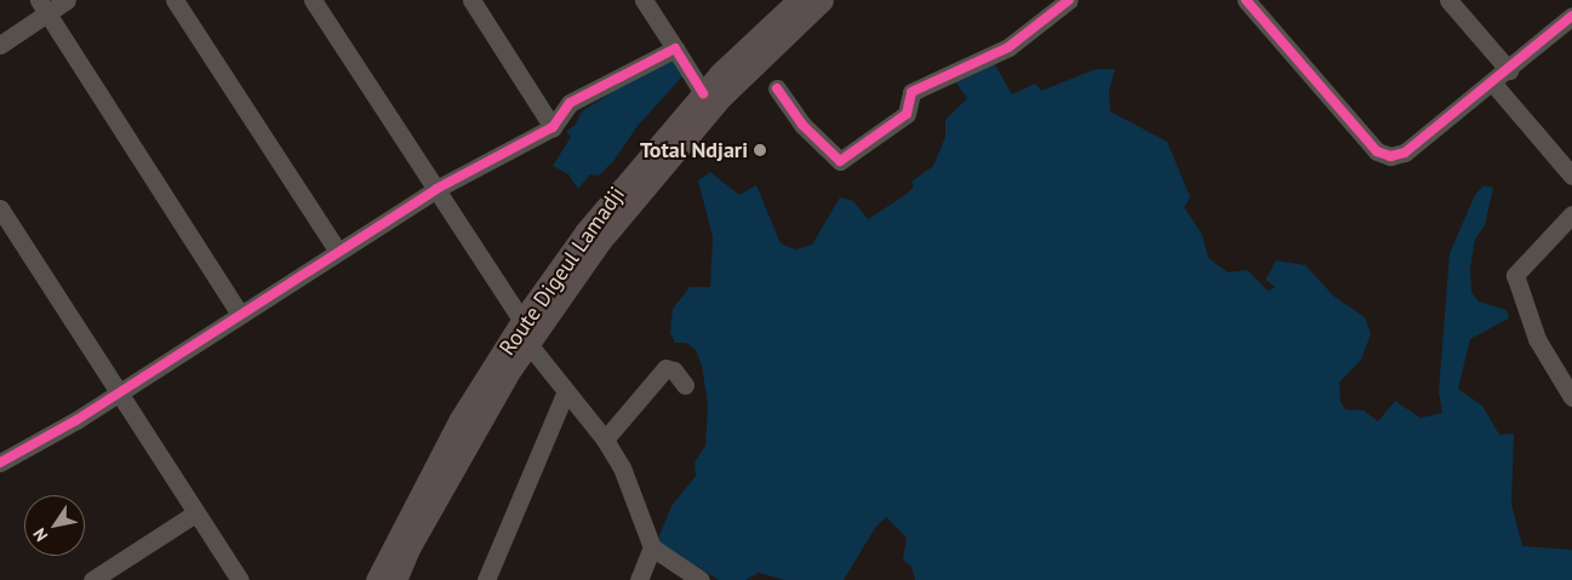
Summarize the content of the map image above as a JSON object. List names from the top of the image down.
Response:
{
  "streets": {
    "main road": ["Route Digeul Lamadji"]
  },
  "places": ["Total Ndjari"],
  "north": "bottom left"
}
